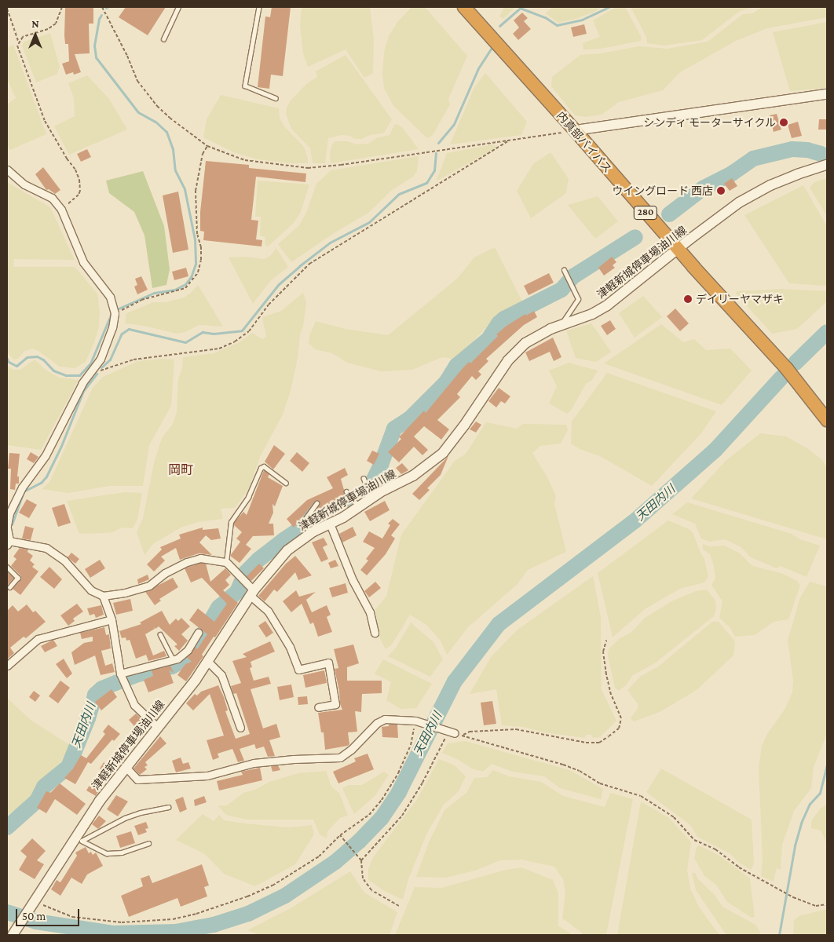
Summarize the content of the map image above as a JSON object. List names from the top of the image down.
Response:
{
  "streets": {
    "highway": ["内真部バイパス", "280"],
    "main road": ["津軽新城停車場油川線"]
  },
  "crossings": [
    ["内真部バイパス", "津軽新城停車場油川線"]
  ],
  "districts": ["岡町"],
  "water": ["天田内川"],
  "places": ["シンディ モーターサイクル", "ウイングロード 西店", "デイリーヤマザキ"],
  "scale_bar": "50 m",
  "north": "top"
}
